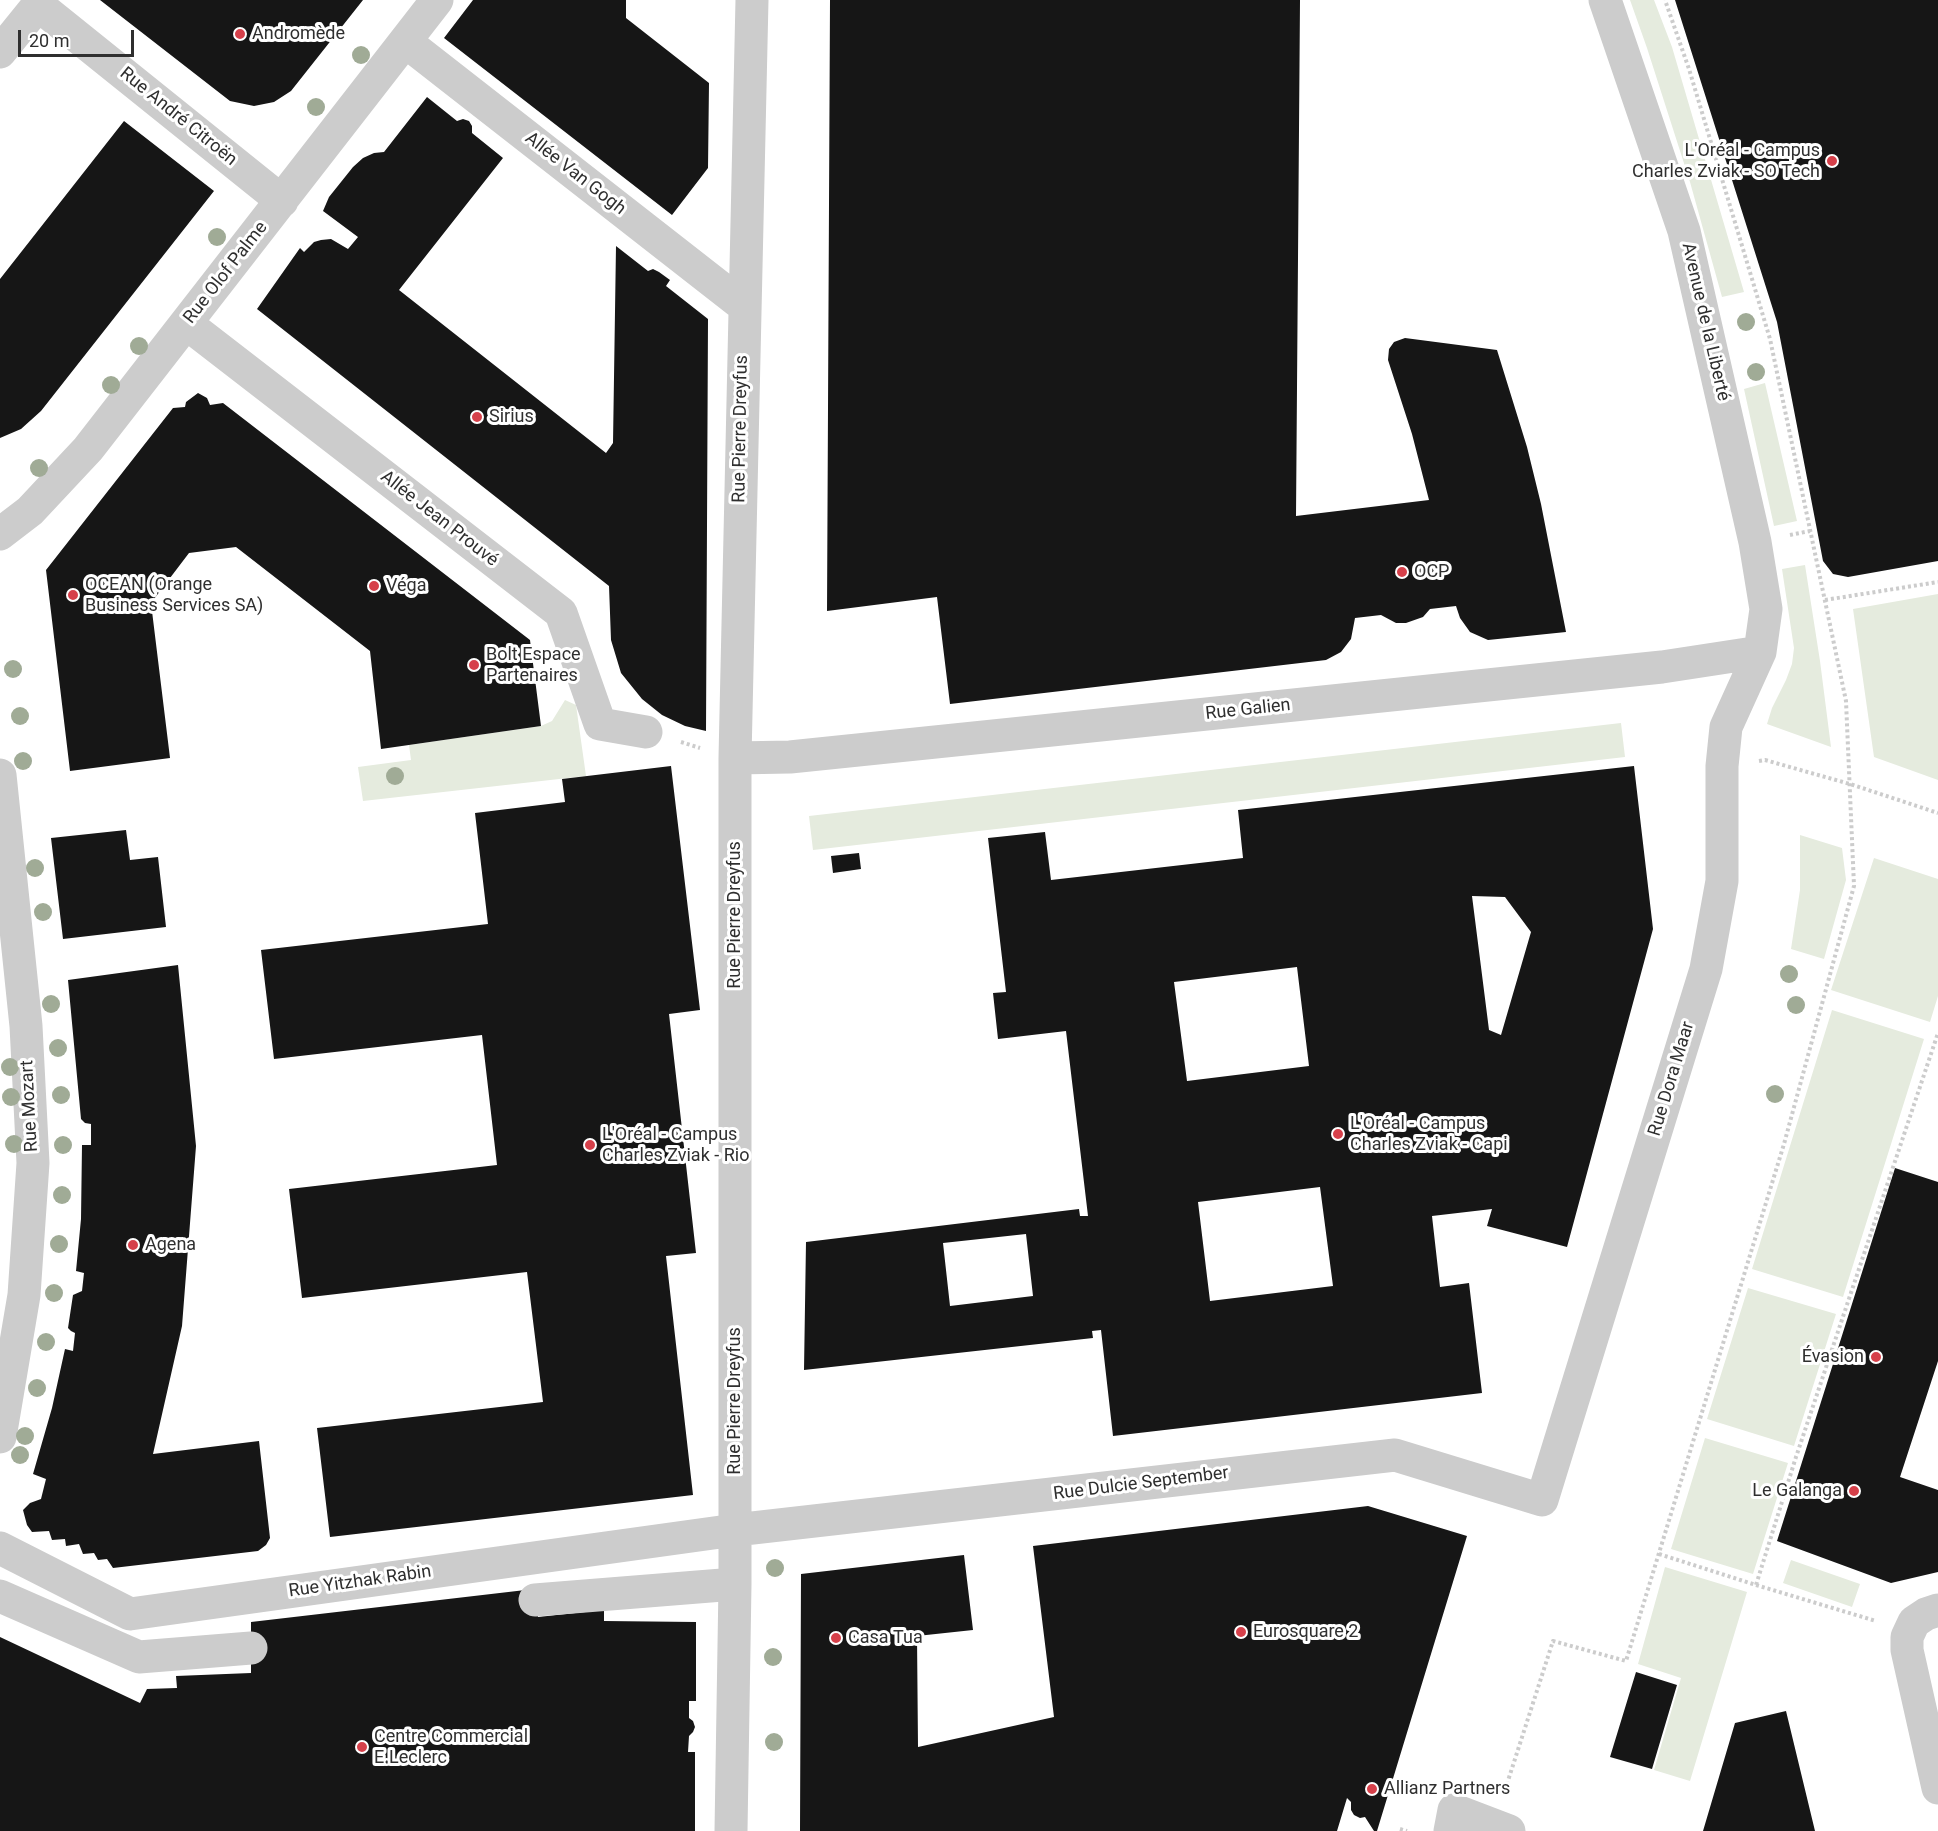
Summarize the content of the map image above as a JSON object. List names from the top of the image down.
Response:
{
  "streets": {
    "street": [
      "Rue André Citroën",
      "Allée Van Gogh",
      "Rue Olof Palme",
      "Avenue de la Liberté",
      "Rue Pierre Dreyfus",
      "Allée Jean Prouvé",
      "Rue Galien",
      "Rue Dora Maar",
      "Rue Mozart",
      "Rue Dulcie September",
      "Rue Yitzhak Rabin"
    ]
  },
  "crossings": [
    ["Rue André Citroën", "Rue Olof Palme"],
    ["Allée Van Gogh", "Rue Olof Palme"],
    ["Allée Van Gogh", "Rue Pierre Dreyfus"],
    ["Rue Olof Palme", "Allée Jean Prouvé"],
    ["Avenue de la Liberté", "Rue Galien"],
    ["Avenue de la Liberté", "Rue Dora Maar"],
    ["Rue Pierre Dreyfus", "Rue Galien"],
    ["Rue Pierre Dreyfus", "Rue Dulcie September"],
    ["Rue Pierre Dreyfus", "Rue Yitzhak Rabin"],
    ["Rue Galien", "Rue Dora Maar"],
    ["Rue Dora Maar", "Rue Dulcie September"],
    ["Rue Dulcie September", "Rue Yitzhak Rabin"]
  ],
  "places": [
    "Andromède",
    "L'Oréal - Campus Charles Zviak - SO Tech",
    "Sirius",
    "OCP",
    "Véga",
    "OCEAN (Orange Business Services SA)",
    "Bolt Espace Partenaires",
    "L'Oréal - Campus Charles Zviak - Capi",
    "L'Oréal - Campus Charles Zviak - Rio",
    "Agena",
    "Évasion",
    "Le Galanga",
    "Eurosquare 2",
    "Casa Tua",
    "Centre Commercial E.Leclerc",
    "Allianz Partners"
  ],
  "scale_bar": "20 m"
}
